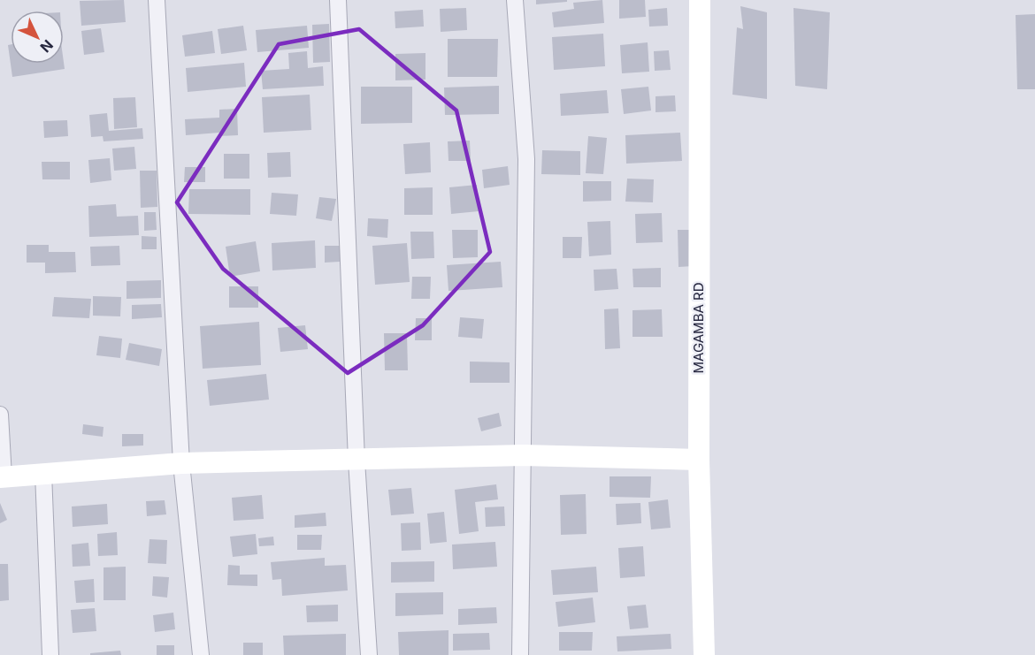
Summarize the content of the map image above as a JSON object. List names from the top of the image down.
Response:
{
  "streets": {
    "street": ["MAGAMBA RD"]
  },
  "north": "bottom right"
}
